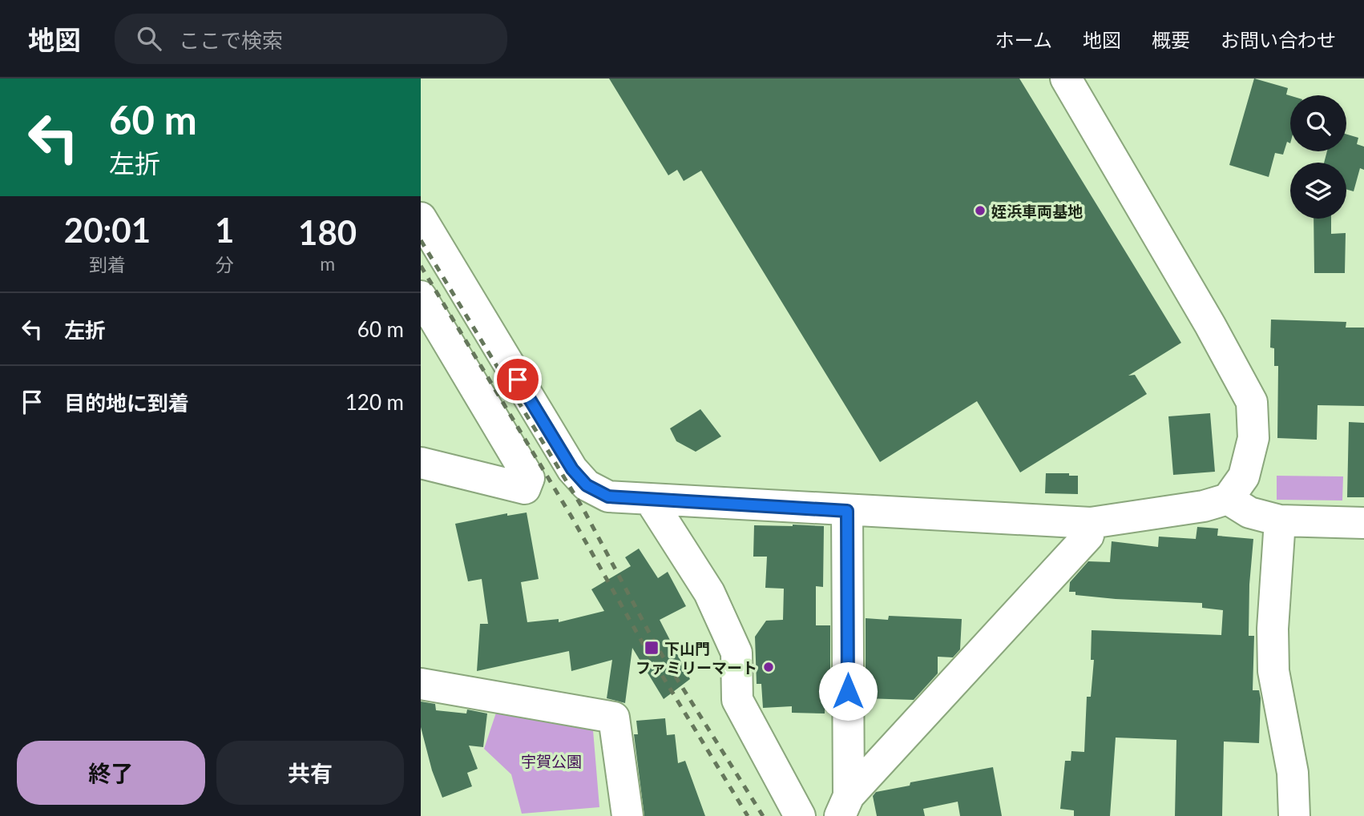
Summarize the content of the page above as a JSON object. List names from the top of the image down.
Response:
{
  "parks": ["宇賀公園"],
  "places": {
    "other": ["姪浜車両基地", "ファミリーマート"],
    "transit": ["下山門"]
  },
  "page": {
    "header": "地図",
    "search": "ここで検索",
    "nav": [
      "ホーム",
      "地図",
      "概要",
      "お問い合わせ"
    ],
    "turn": ["60 m", "左折"],
    "eta": [
      "20:01",
      "到着",
      "1",
      "分",
      "180",
      "m"
    ],
    "list": [
      {
        "name": "左折",
        "value": "60 m"
      },
      {
        "name": "目的地に到着",
        "value": "120 m"
      }
    ],
    "buttons": ["終了", "共有"]
  }
}
